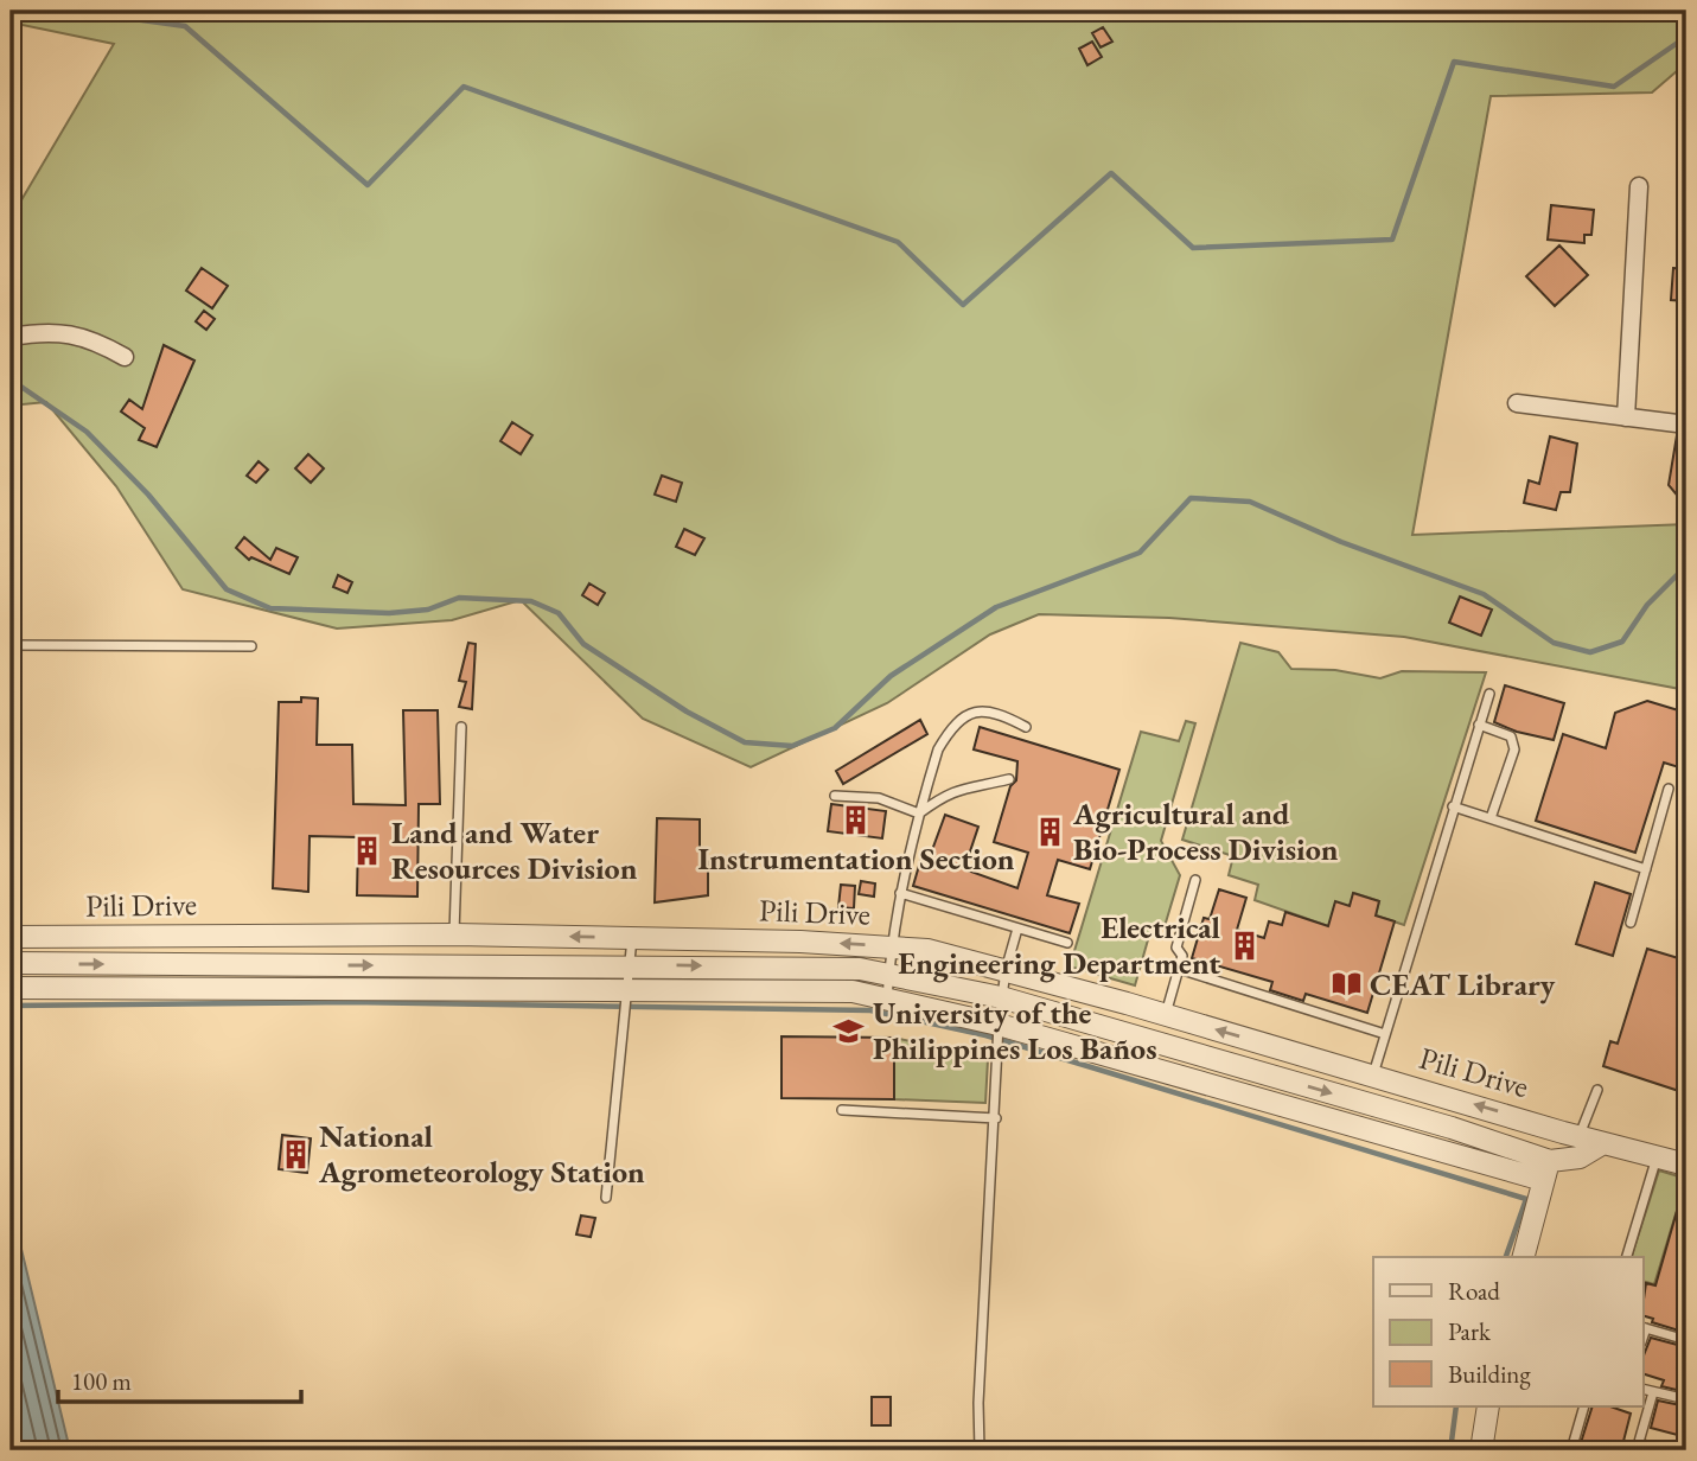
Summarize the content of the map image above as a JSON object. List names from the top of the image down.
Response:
{
  "streets": {
    "street": ["Pili Drive"]
  },
  "places": {
    "building": [
      "Instrumentation Section",
      "Agricultural and Bio-Process Division",
      "Land and Water Resources Division",
      "Electrical Engineering Department",
      "National Agrometeorology Station"
    ],
    "library": ["CEAT Library"],
    "school or university": ["University of the Philippines Los Baños"]
  },
  "legend": ["Road", "Park", "Building"],
  "scale_bar": "100 m"
}
